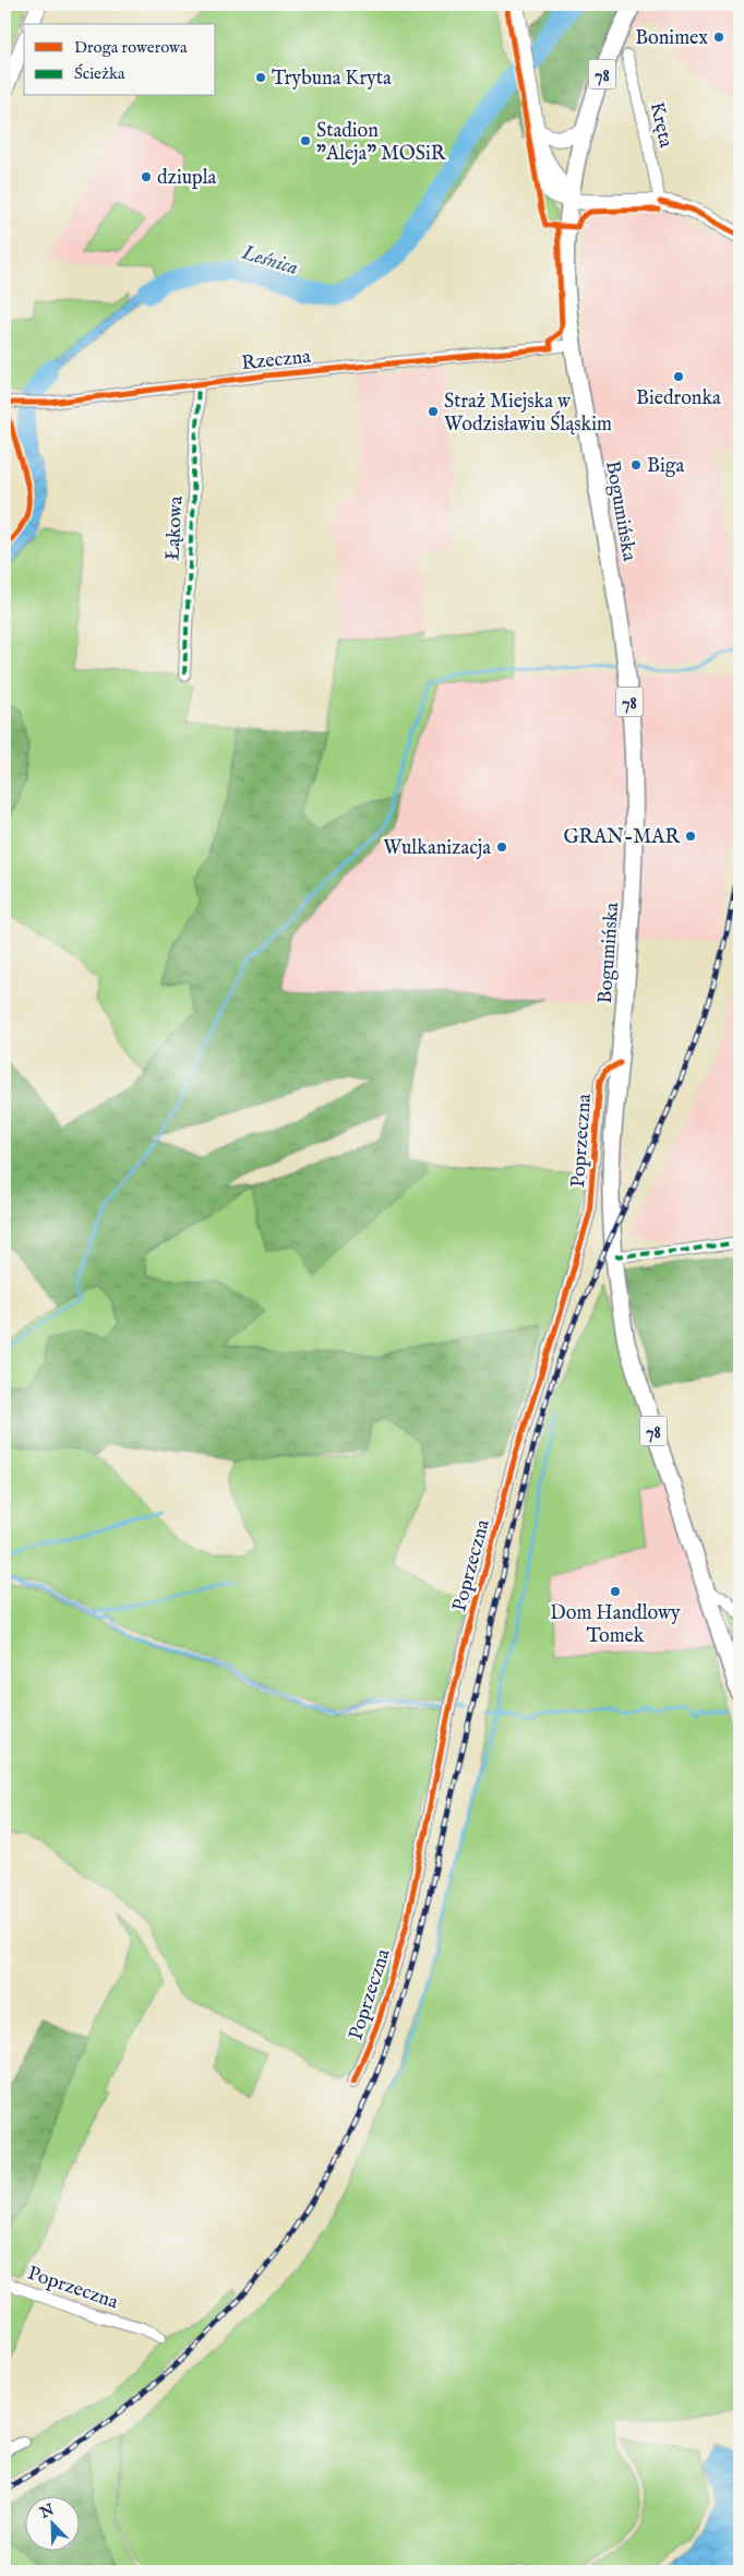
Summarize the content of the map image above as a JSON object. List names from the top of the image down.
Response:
{
  "streets": {
    "main road": ["78", "Bogumińska"],
    "street": [
      "Kręta",
      "Rzeczna",
      "Łąkowa",
      "Poprzeczna"
    ]
  },
  "crossings": [
    ["78", "Bogumińska"],
    ["Rzeczna", "Bogumińska"],
    ["Rzeczna", "Łąkowa"],
    ["Bogumińska", "Poprzeczna"]
  ],
  "water": ["Leśnica"],
  "places": [
    "Bonimex",
    "Trybuna Kryta",
    "Stadion \"Aleja\" MOSiR",
    "dziupla",
    "Biedronka",
    "Straż Miejska w Wodzisławiu Śląskim",
    "Biga",
    "GRAN-MAR",
    "Wulkanizacja",
    "Dom Handlowy Tomek"
  ],
  "legend": ["Droga rowerowa", "Ścieżka"],
  "north": "top left"
}
